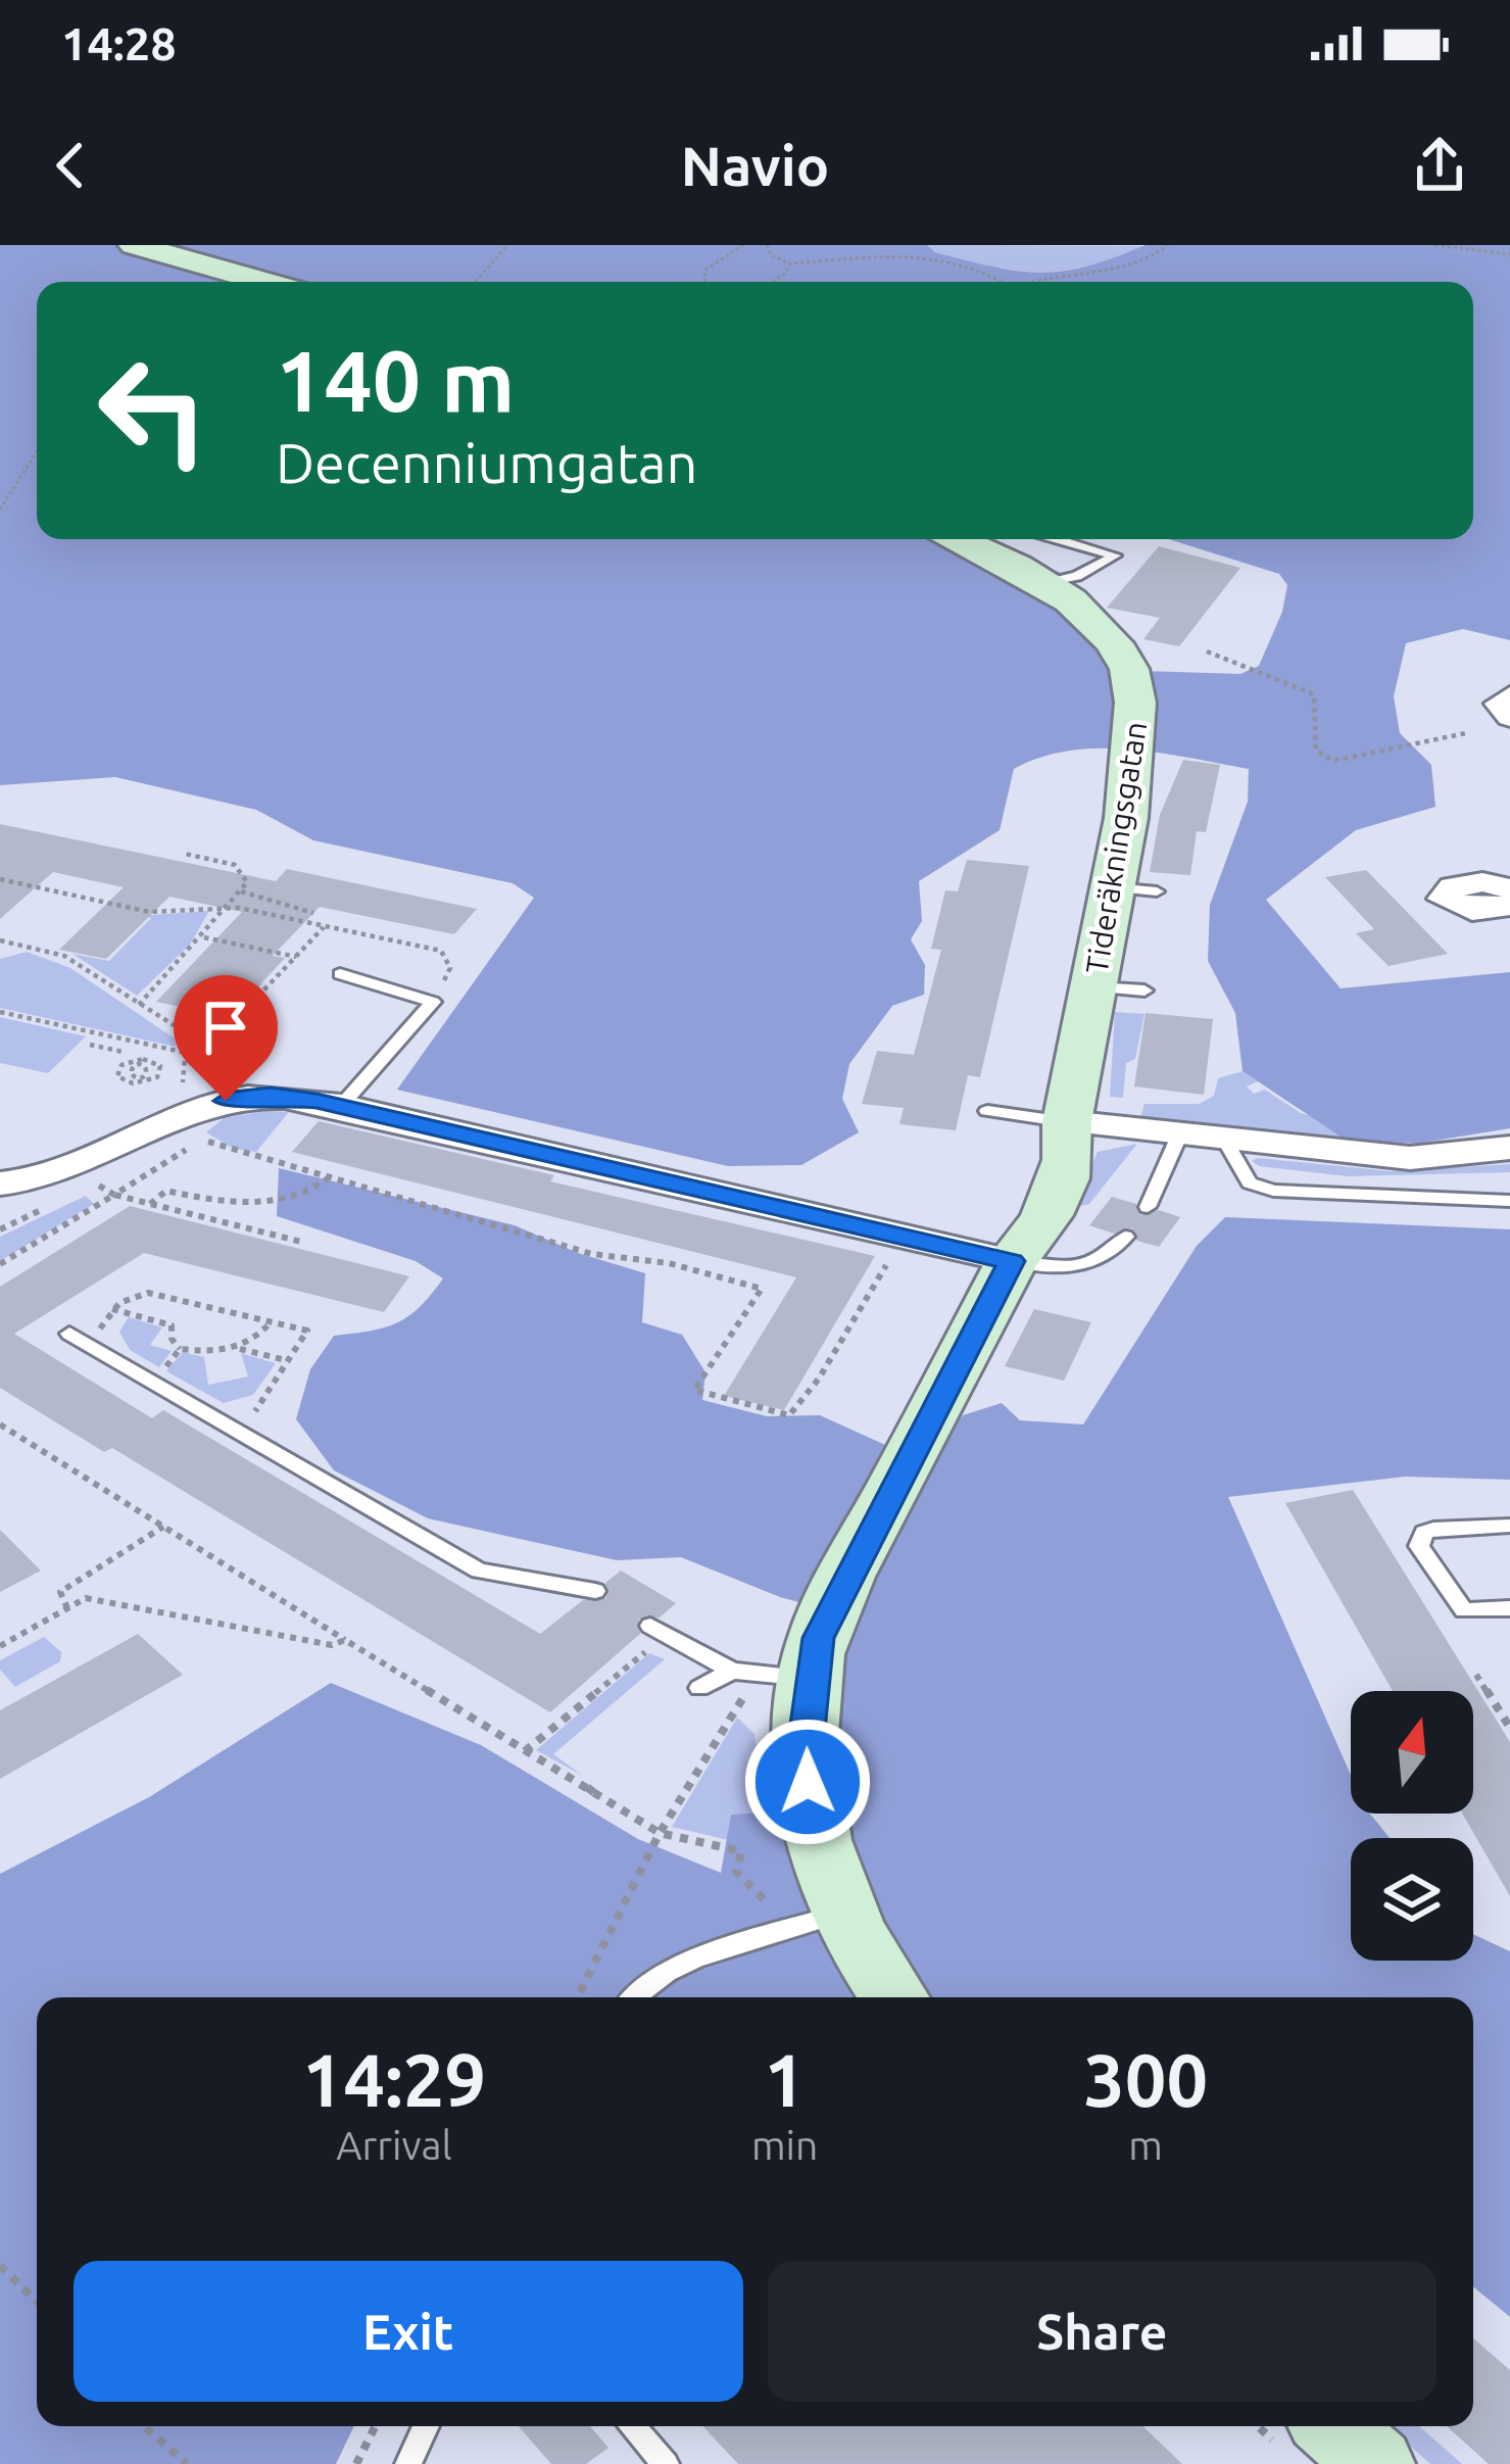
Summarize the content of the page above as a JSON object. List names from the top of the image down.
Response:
{
  "streets": {
    "street": ["Tideräkningsgatan"]
  },
  "north": "top",
  "page": {
    "status": "14:28",
    "header": "Navio",
    "turn": ["140 m", "Decenniumgatan"],
    "eta": [
      "14:29",
      "Arrival",
      "1",
      "min",
      "300",
      "m"
    ],
    "buttons": ["Exit", "Share"]
  }
}
